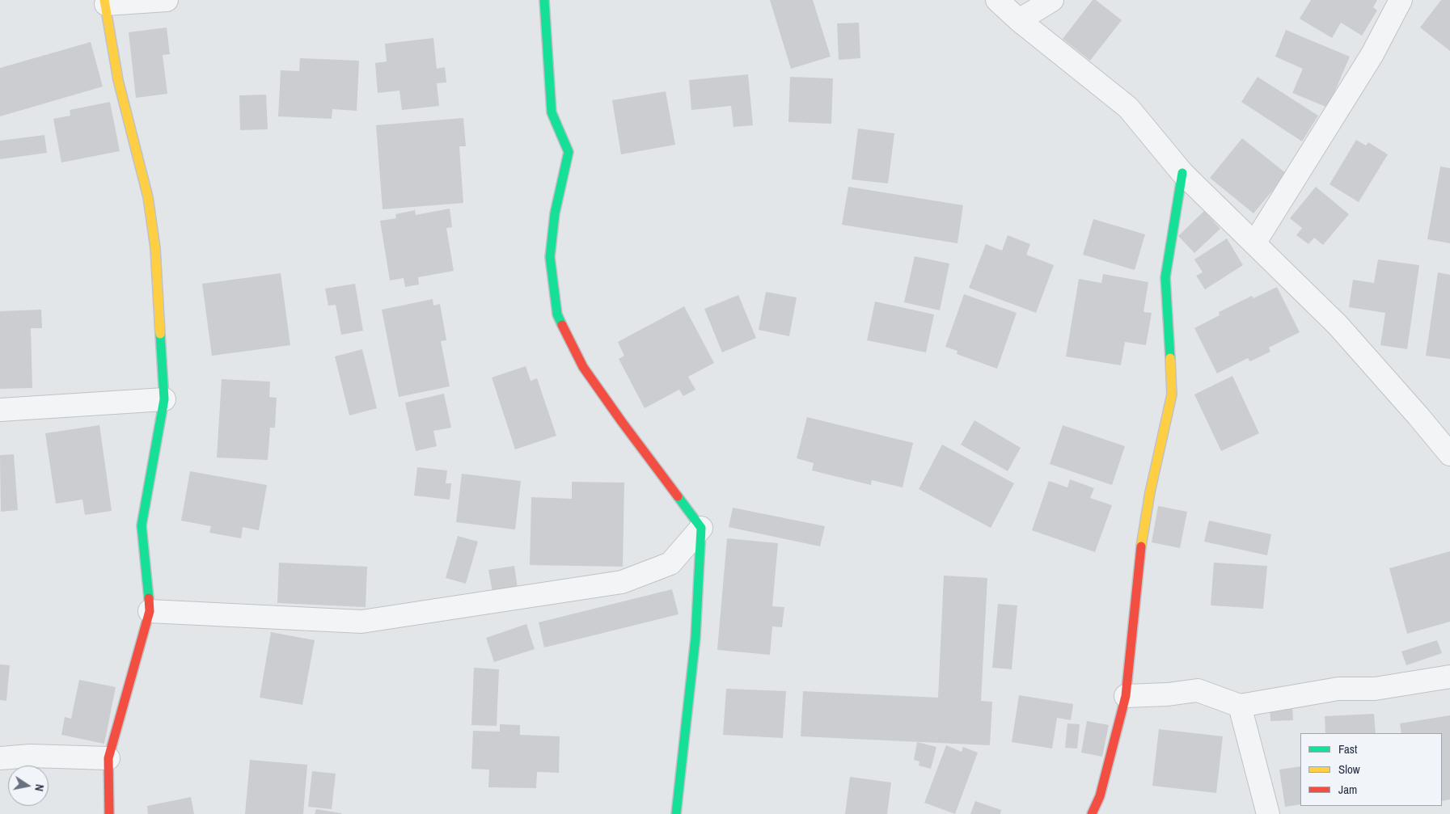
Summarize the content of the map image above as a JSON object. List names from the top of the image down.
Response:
{
  "legend": ["Fast", "Slow", "Jam"],
  "north": "right"
}
